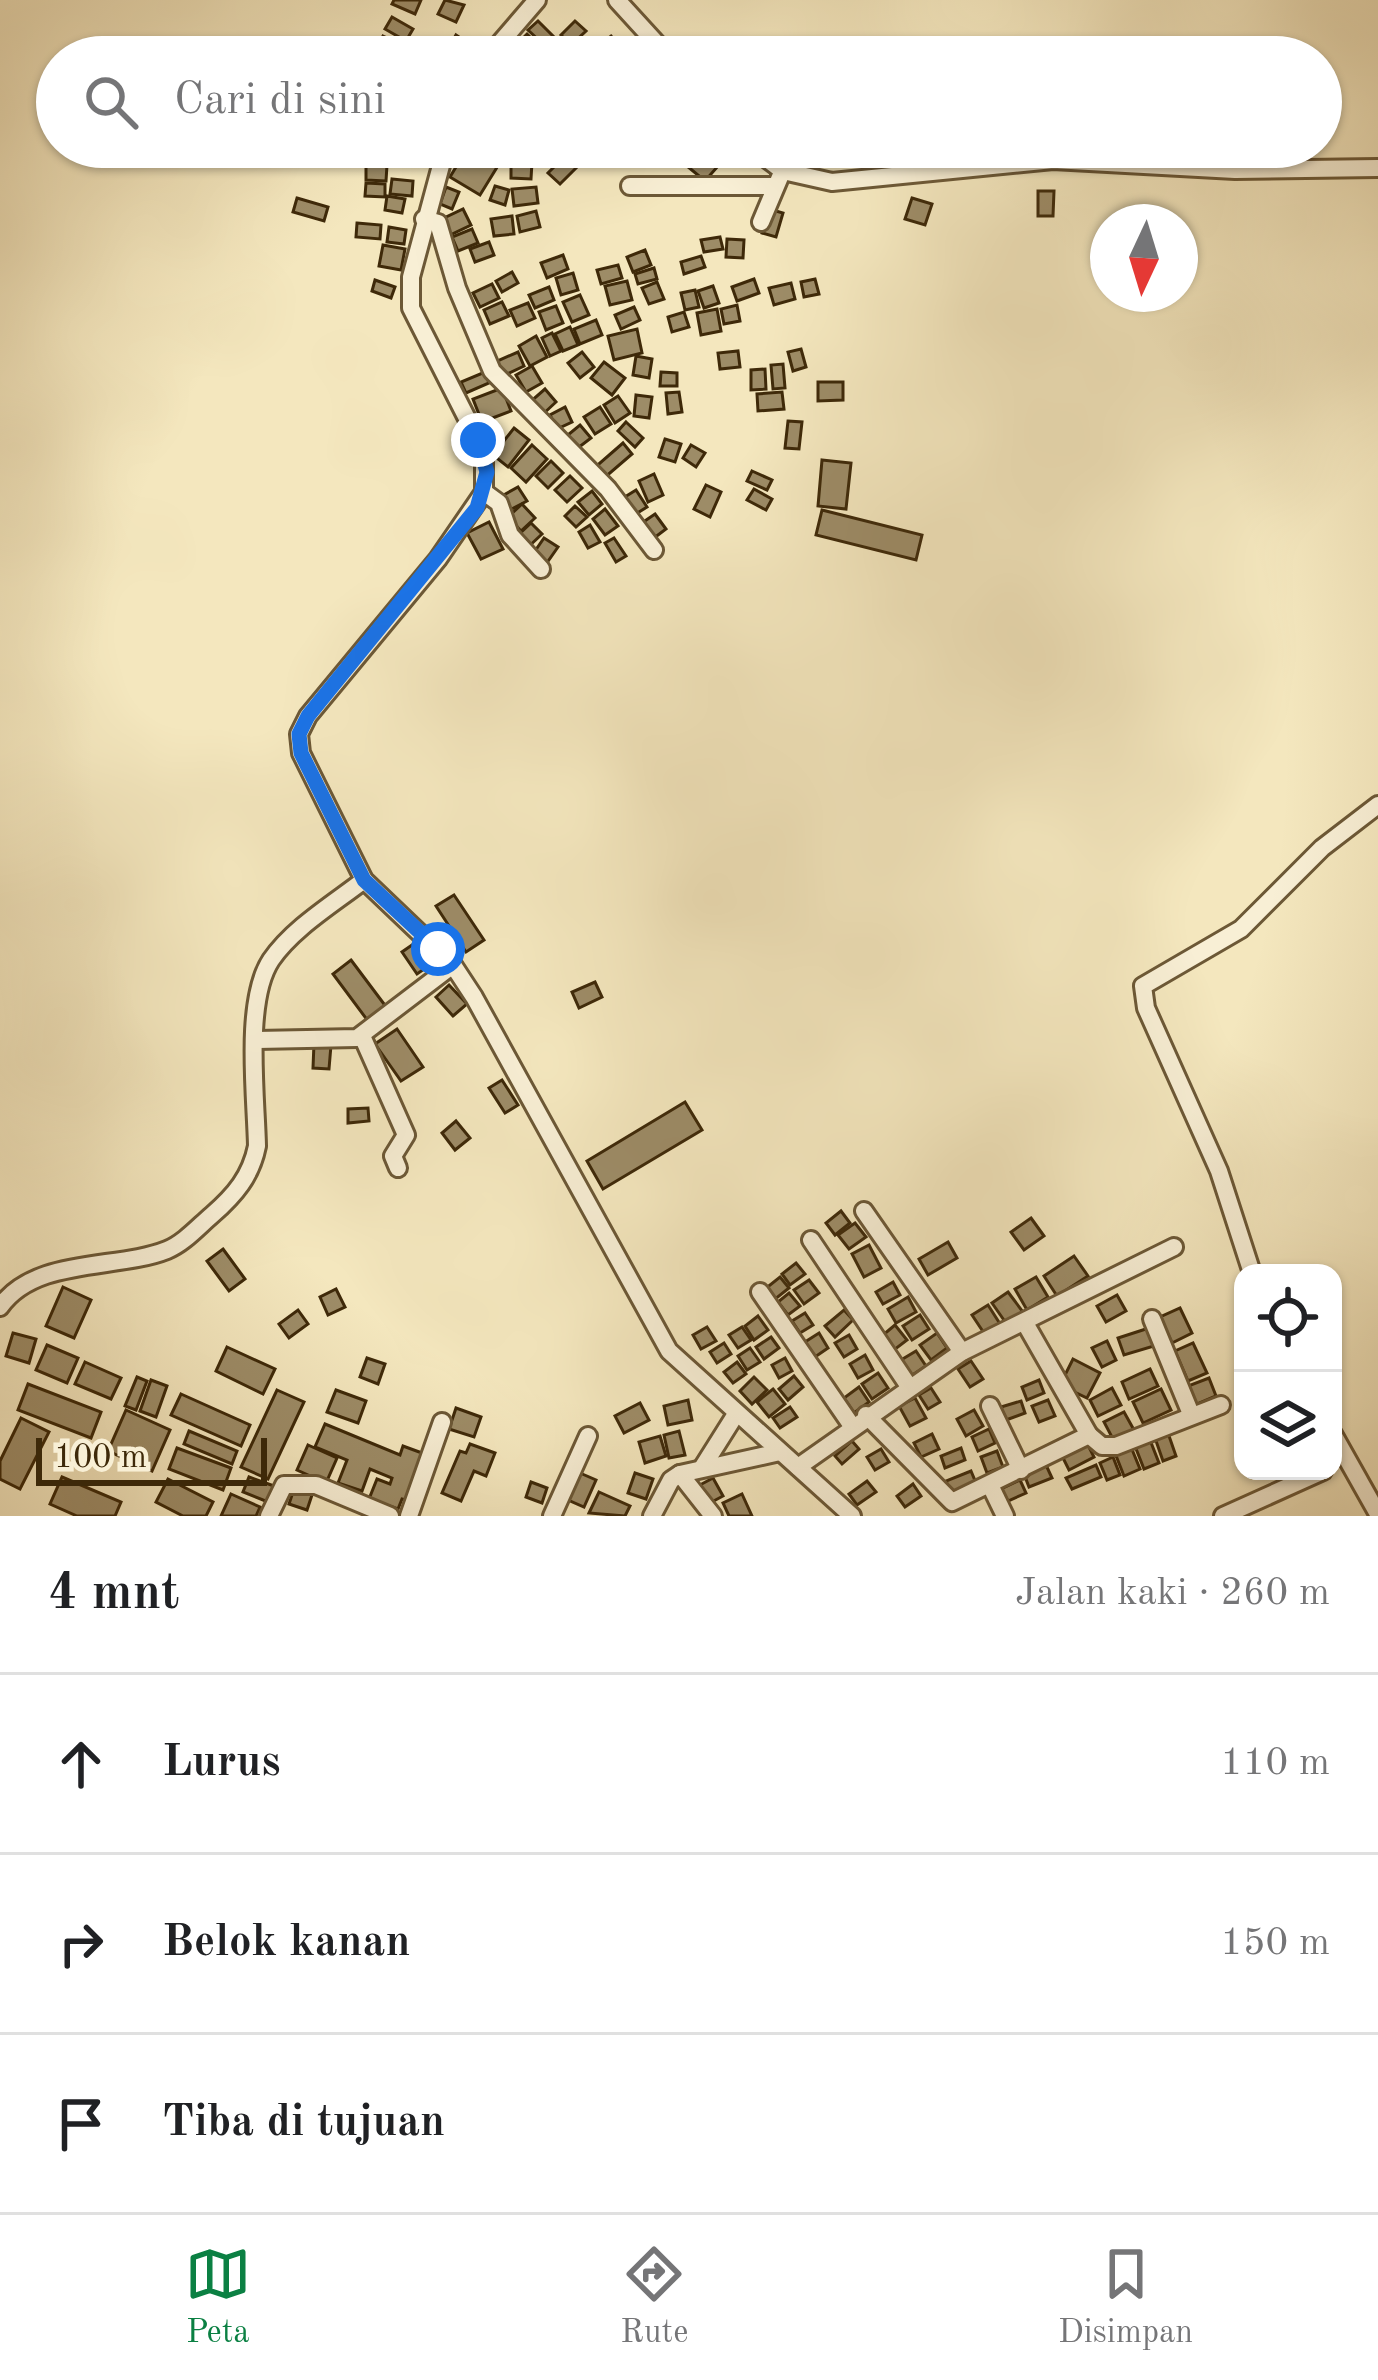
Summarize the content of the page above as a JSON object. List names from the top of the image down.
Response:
{
  "scale_bar": "100 m",
  "north": "bottom",
  "page": {
    "search": "Cari di sini",
    "scale": "100 m",
    "heading": ["4 mnt", "Jalan kaki · 260 m"],
    "list": [
      ["Lurus", "110 m"],
      ["Belok kanan", "150 m"],
      "Tiba di tujuan"
    ],
    "nav": ["Peta", "Rute", "Disimpan"]
  }
}
